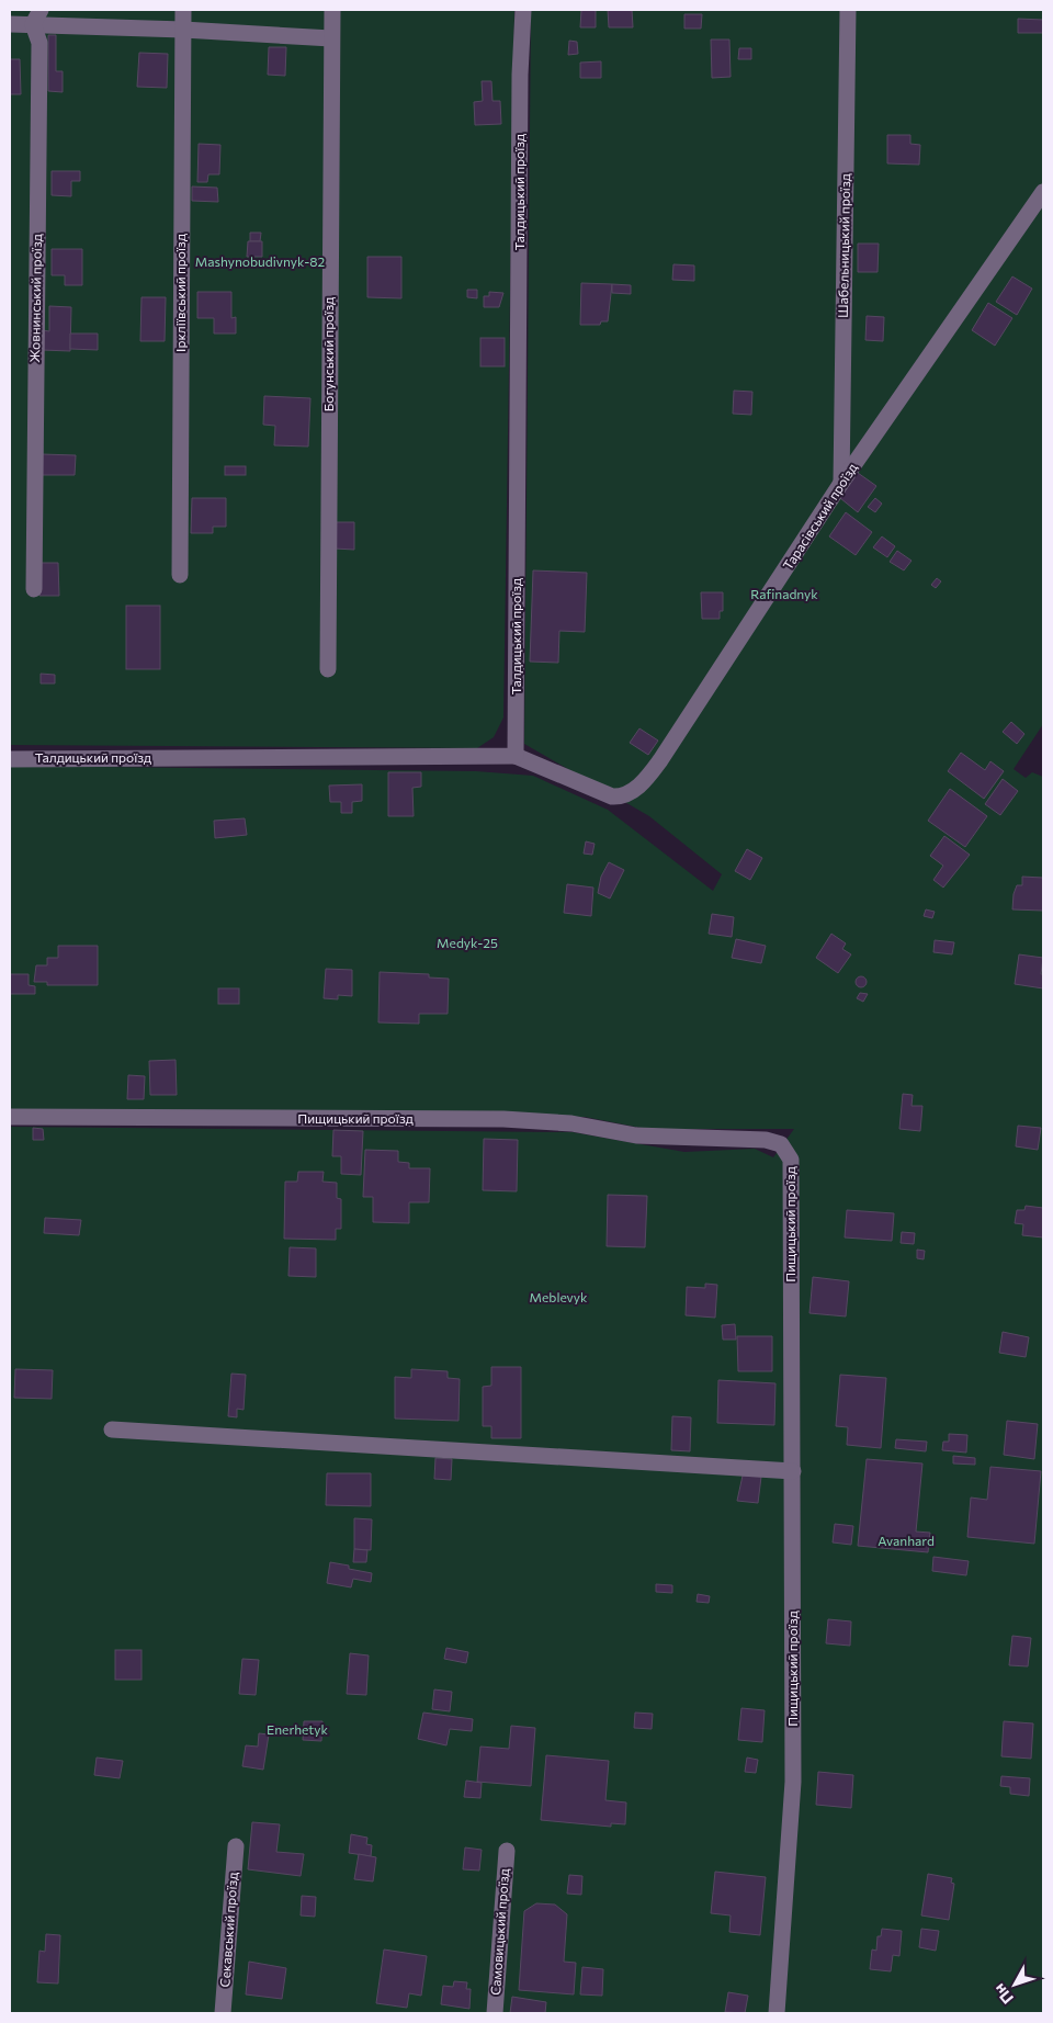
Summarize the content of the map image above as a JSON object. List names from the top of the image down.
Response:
{
  "streets": {
    "lane": [
      "Талдицький проїзд",
      "Шабельницький проїзд",
      "Іркліївський проїзд",
      "Жовнинський проїзд",
      "Богунський проїзд",
      "Тарасівський проїзд",
      "Пищицький проїзд",
      "Секавський проїзд",
      "Самовицький проїзд"
    ]
  },
  "crossings": [
    ["Талдицький проїзд", "Тарасівський проїзд"],
    ["Шабельницький проїзд", "Тарасівський проїзд"]
  ],
  "parks": [
    "Mashynobudivnyk-82",
    "Rafinadnyk",
    "Medyk-25",
    "Meblevyk",
    "Avanhard",
    "Enerhetyk"
  ],
  "north": "bottom left"
}
